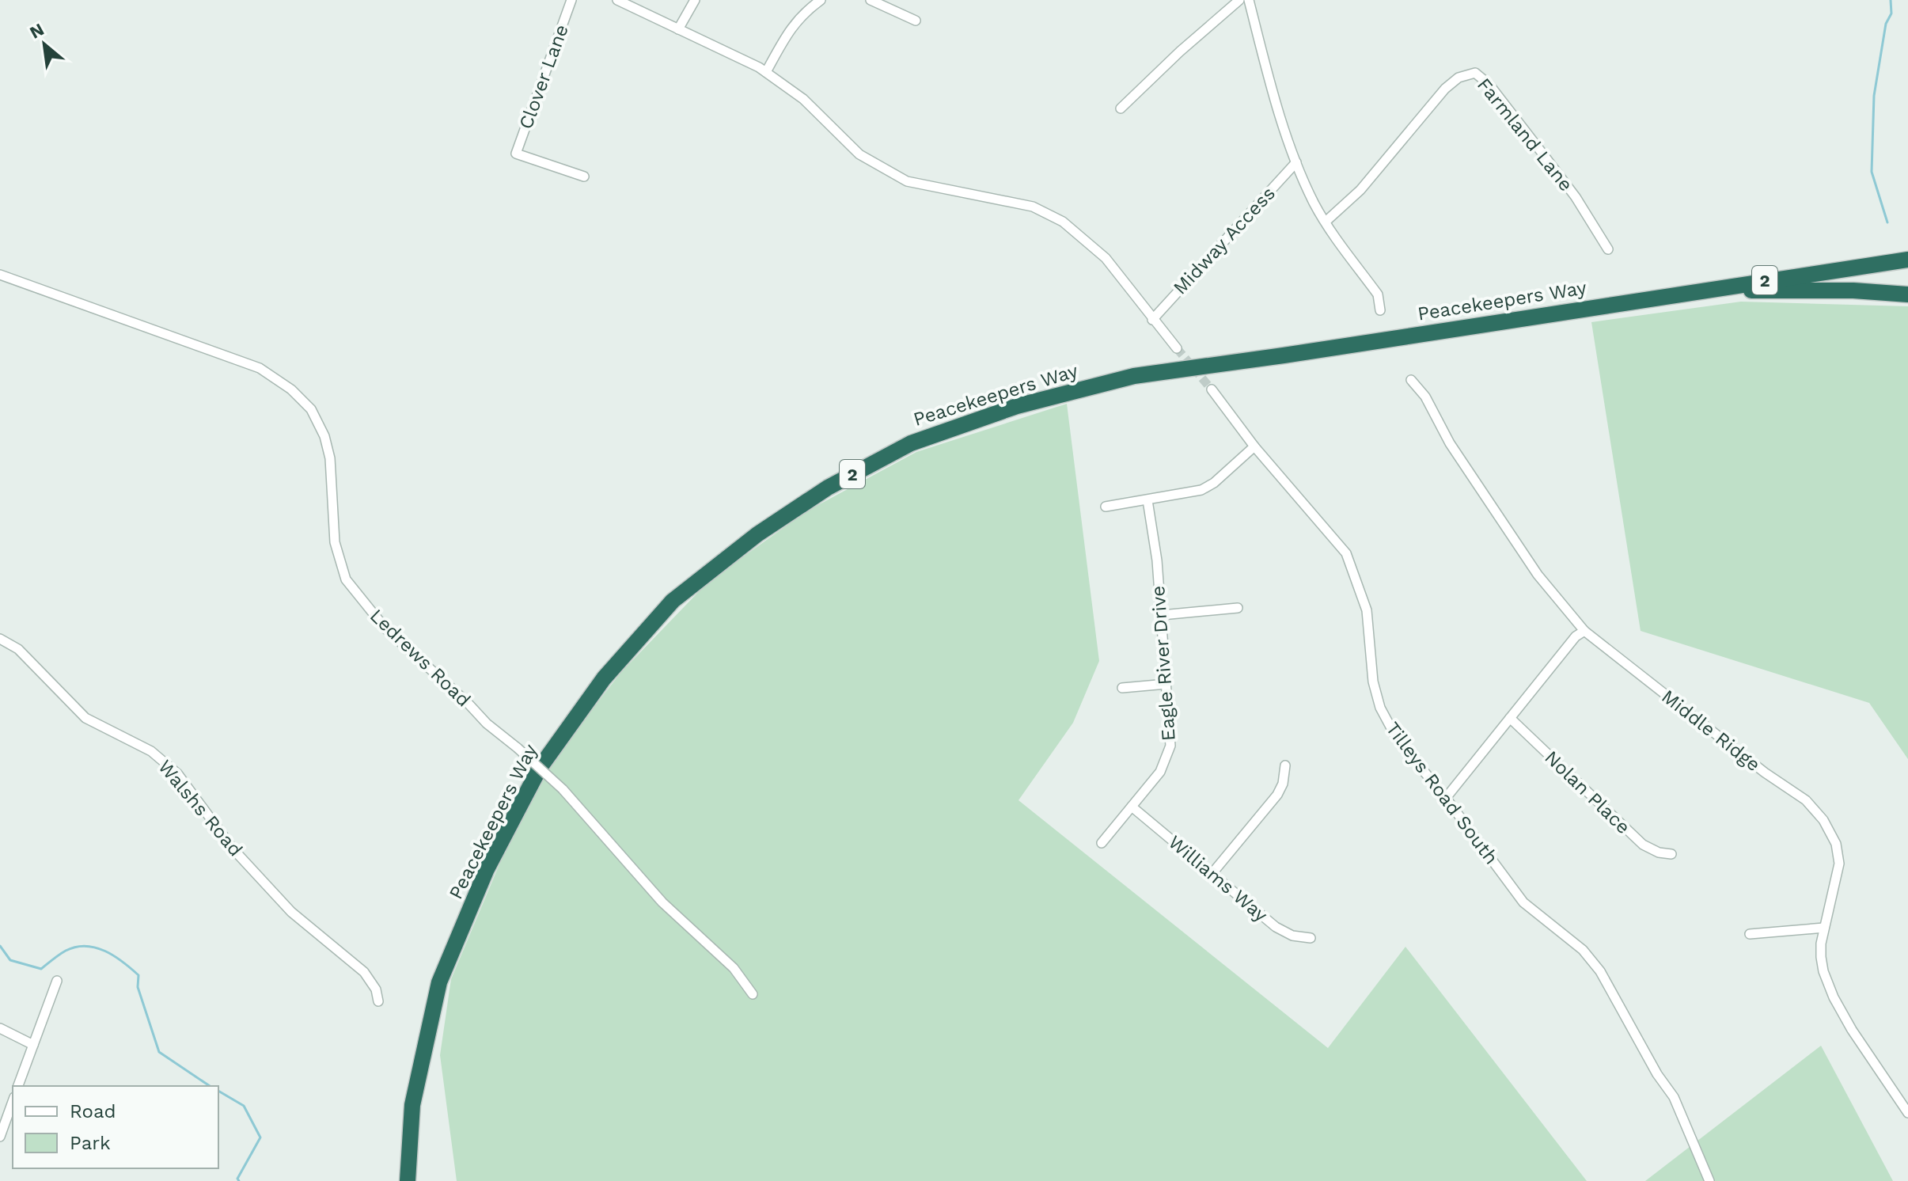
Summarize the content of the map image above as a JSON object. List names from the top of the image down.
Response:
{
  "streets": {
    "highway": ["2", "Peacekeepers Way"],
    "street": [
      "Clover Lane",
      "Farmland Lane",
      "Midway Access",
      "Ledrews Road",
      "Eagle River Drive",
      "Middle Ridge",
      "Nolan Place",
      "Tilleys Road South",
      "Walshs Road",
      "Williams Way"
    ]
  },
  "crossings": [
    ["Eagle River Drive", "Williams Way"]
  ],
  "legend": ["Road", "Park"],
  "north": "top left"
}
